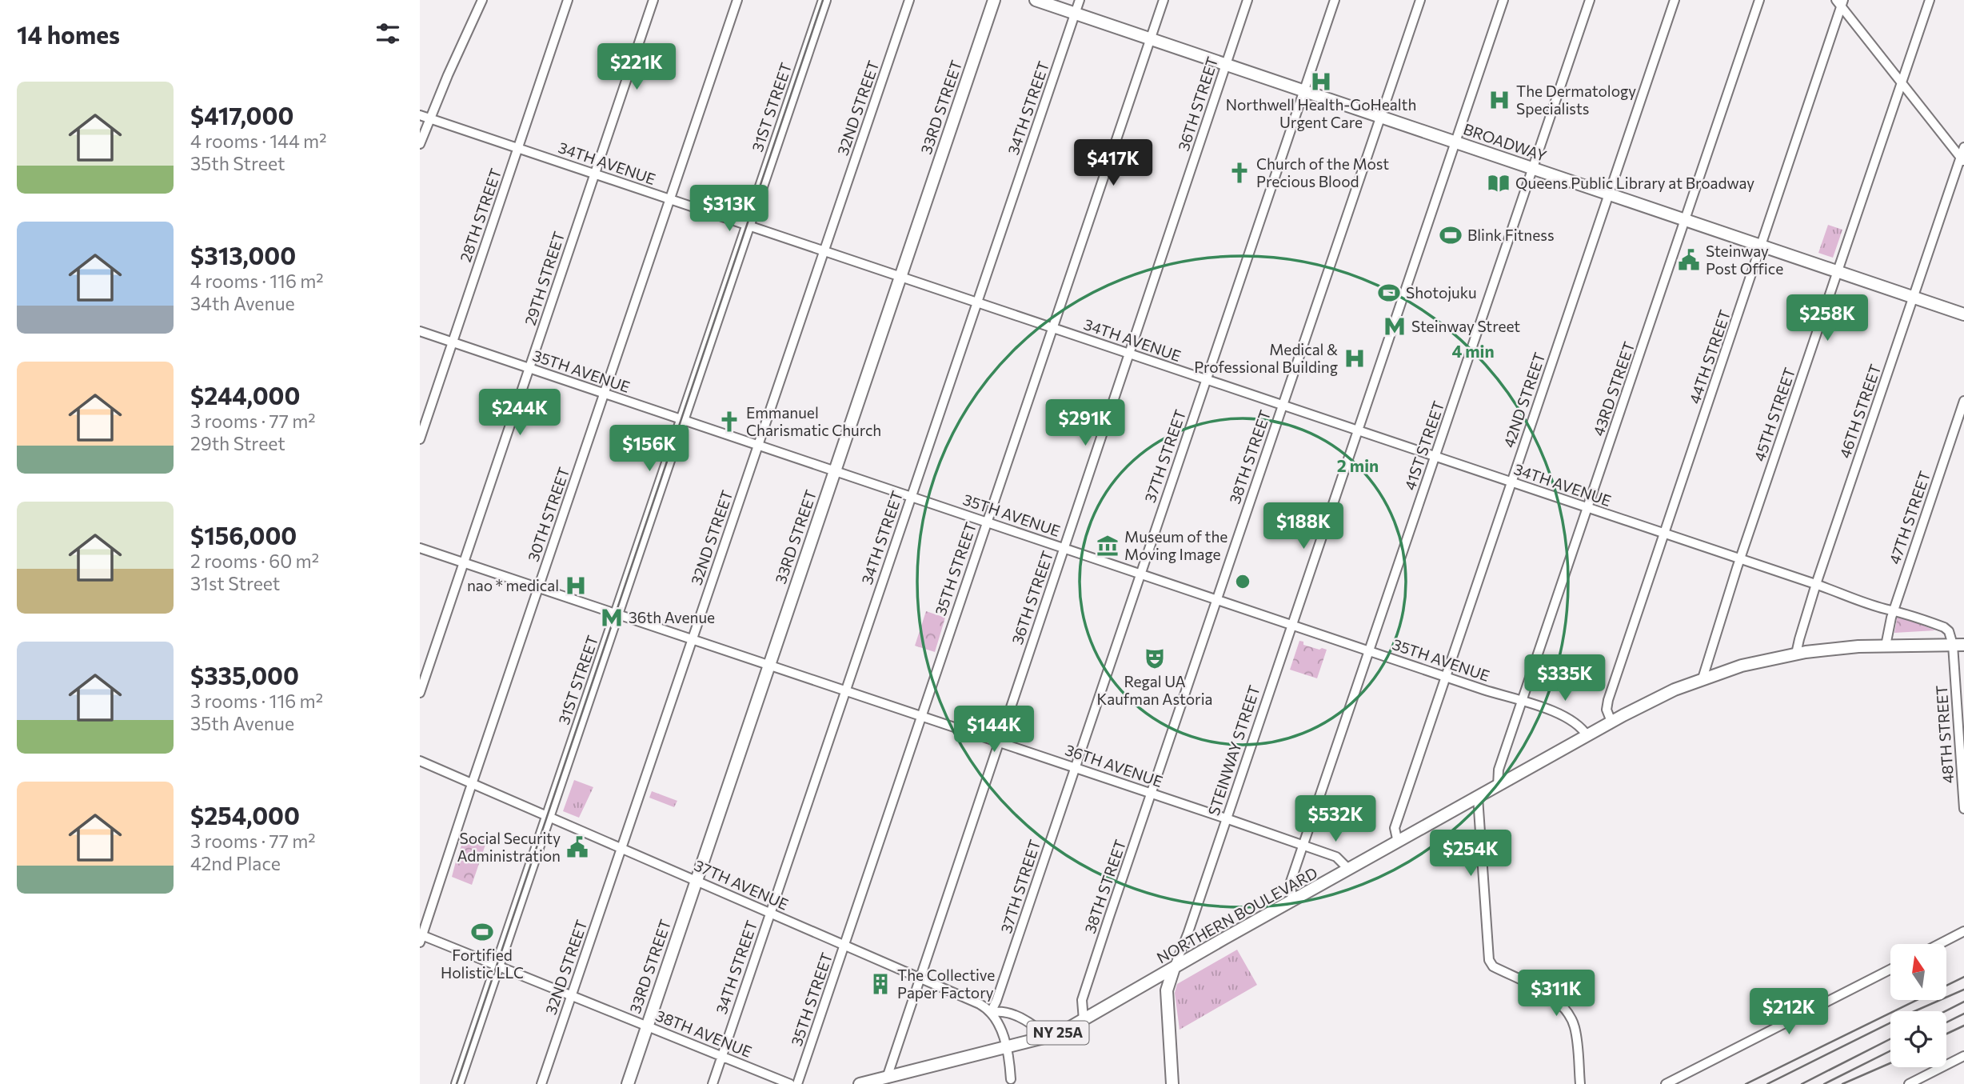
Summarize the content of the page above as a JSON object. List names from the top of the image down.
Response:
{
  "streets": {
    "main road": [
      "31ST STREET",
      "33RD STREET",
      "BROADWAY",
      "NORTHERN BOULEVARD",
      "NY 25A"
    ],
    "street": [
      "36TH STREET",
      "32ND STREET",
      "34TH STREET",
      "34TH AVENUE",
      "28TH STREET",
      "29TH STREET",
      "44TH STREET",
      "35TH AVENUE",
      "43RD STREET",
      "42ND STREET",
      "46TH STREET",
      "45TH STREET",
      "41ST STREET",
      "37TH STREET",
      "38TH STREET",
      "30TH STREET",
      "47TH STREET",
      "35TH STREET",
      "48TH STREET",
      "STEINWAY STREET",
      "36TH AVENUE",
      "37TH AVENUE",
      "38TH AVENUE"
    ]
  },
  "crossings": [
    ["36TH STREET", "BROADWAY"],
    ["36TH STREET", "34TH AVENUE"],
    ["36TH STREET", "35TH AVENUE"],
    ["36TH STREET", "36TH AVENUE"],
    ["36TH STREET", "37TH AVENUE"],
    ["36TH STREET", "NORTHERN BOULEVARD"],
    ["31ST STREET", "34TH AVENUE"],
    ["31ST STREET", "35TH AVENUE"],
    ["31ST STREET", "36TH AVENUE"],
    ["31ST STREET", "37TH AVENUE"],
    ["31ST STREET", "38TH AVENUE"],
    ["33RD STREET", "34TH AVENUE"],
    ["33RD STREET", "35TH AVENUE"],
    ["33RD STREET", "36TH AVENUE"],
    ["33RD STREET", "37TH AVENUE"],
    ["33RD STREET", "38TH AVENUE"],
    ["32ND STREET", "34TH AVENUE"],
    ["32ND STREET", "35TH AVENUE"],
    ["32ND STREET", "36TH AVENUE"],
    ["32ND STREET", "37TH AVENUE"],
    ["32ND STREET", "38TH AVENUE"],
    ["34TH STREET", "BROADWAY"],
    ["34TH STREET", "34TH AVENUE"],
    ["34TH STREET", "35TH AVENUE"],
    ["34TH STREET", "36TH AVENUE"],
    ["34TH STREET", "37TH AVENUE"],
    ["34TH STREET", "38TH AVENUE"],
    ["BROADWAY", "44TH STREET"],
    ["BROADWAY", "43RD STREET"],
    ["BROADWAY", "42ND STREET"],
    ["BROADWAY", "46TH STREET"],
    ["BROADWAY", "45TH STREET"],
    ["BROADWAY", "41ST STREET"],
    ["BROADWAY", "37TH STREET"],
    ["BROADWAY", "38TH STREET"],
    ["BROADWAY", "35TH STREET"],
    ["BROADWAY", "STEINWAY STREET"],
    ["34TH AVENUE", "28TH STREET"],
    ["34TH AVENUE", "29TH STREET"],
    ["34TH AVENUE", "44TH STREET"],
    ["34TH AVENUE", "43RD STREET"],
    ["34TH AVENUE", "42ND STREET"],
    ["34TH AVENUE", "46TH STREET"],
    ["34TH AVENUE", "45TH STREET"],
    ["34TH AVENUE", "41ST STREET"],
    ["34TH AVENUE", "37TH STREET"],
    ["34TH AVENUE", "38TH STREET"],
    ["34TH AVENUE", "30TH STREET"],
    ["34TH AVENUE", "47TH STREET"],
    ["34TH AVENUE", "35TH STREET"],
    ["34TH AVENUE", "48TH STREET"],
    ["34TH AVENUE", "STEINWAY STREET"],
    ["34TH AVENUE", "NORTHERN BOULEVARD"],
    ["28TH STREET", "35TH AVENUE"],
    ["29TH STREET", "35TH AVENUE"],
    ["29TH STREET", "36TH AVENUE"],
    ["44TH STREET", "NORTHERN BOULEVARD"],
    ["35TH AVENUE", "43RD STREET"],
    ["35TH AVENUE", "42ND STREET"],
    ["35TH AVENUE", "41ST STREET"],
    ["35TH AVENUE", "37TH STREET"],
    ["35TH AVENUE", "38TH STREET"],
    ["35TH AVENUE", "30TH STREET"],
    ["35TH AVENUE", "35TH STREET"],
    ["35TH AVENUE", "STEINWAY STREET"],
    ["35TH AVENUE", "NORTHERN BOULEVARD"],
    ["43RD STREET", "NORTHERN BOULEVARD"],
    ["42ND STREET", "NORTHERN BOULEVARD"],
    ["46TH STREET", "NORTHERN BOULEVARD"],
    ["45TH STREET", "NORTHERN BOULEVARD"],
    ["41ST STREET", "36TH AVENUE"],
    ["41ST STREET", "NORTHERN BOULEVARD"],
    ["37TH STREET", "36TH AVENUE"],
    ["37TH STREET", "37TH AVENUE"],
    ["38TH STREET", "36TH AVENUE"],
    ["38TH STREET", "NORTHERN BOULEVARD"],
    ["30TH STREET", "36TH AVENUE"],
    ["30TH STREET", "37TH AVENUE"],
    ["30TH STREET", "38TH AVENUE"],
    ["47TH STREET", "NORTHERN BOULEVARD"],
    ["35TH STREET", "36TH AVENUE"],
    ["35TH STREET", "37TH AVENUE"],
    ["48TH STREET", "NORTHERN BOULEVARD"],
    ["STEINWAY STREET", "36TH AVENUE"],
    ["STEINWAY STREET", "NORTHERN BOULEVARD"],
    ["36TH AVENUE", "NORTHERN BOULEVARD"],
    ["37TH AVENUE", "NORTHERN BOULEVARD"]
  ],
  "places": {
    "hospital": [
      "Northwell Health-GoHealth Urgent Care",
      "The Dermatology Specialists",
      "Medical & Professional Building",
      "nao * medical"
    ],
    "church": ["Church of the Most Precious Blood", "Emmanuel Charismatic Church"],
    "library": ["Queens Public Library at Broadway"],
    "sports": ["Blink Fitness", "Shotojuku", "Fortified Holistic LLC"],
    "public building": ["Steinway Post Office", "Social Security Administration"],
    "metro station": ["Steinway Street", "36th Avenue"],
    "museum": ["Museum of the Moving Image"],
    "theatre": ["Regal UA Kaufman Astoria"],
    "building": ["The Collective Paper Factory"]
  },
  "north": "top",
  "page": {
    "heading": "14 homes",
    "price": [
      "$221K",
      "$417K",
      "$313K",
      "$258K",
      "$244K",
      "$291K",
      "$156K",
      "$188K",
      "$335K",
      "$144K",
      "$532K",
      "$254K",
      "$311K",
      "$212K"
    ],
    "list": [
      {
        "name": "$417,000",
        "note": "4 rooms · 144 m² · 35th Street"
      },
      {
        "name": "$313,000",
        "note": "4 rooms · 116 m² · 34th Avenue"
      },
      {
        "name": "$244,000",
        "note": "3 rooms · 77 m² · 29th Street"
      },
      {
        "name": "$156,000",
        "note": "2 rooms · 60 m² · 31st Street"
      },
      {
        "name": "$335,000",
        "note": "3 rooms · 116 m² · 35th Avenue"
      },
      {
        "name": "$254,000",
        "note": "3 rooms · 77 m² · 42nd Place"
      }
    ]
  },
  "rings": ["4 min", "2 min"]
}
